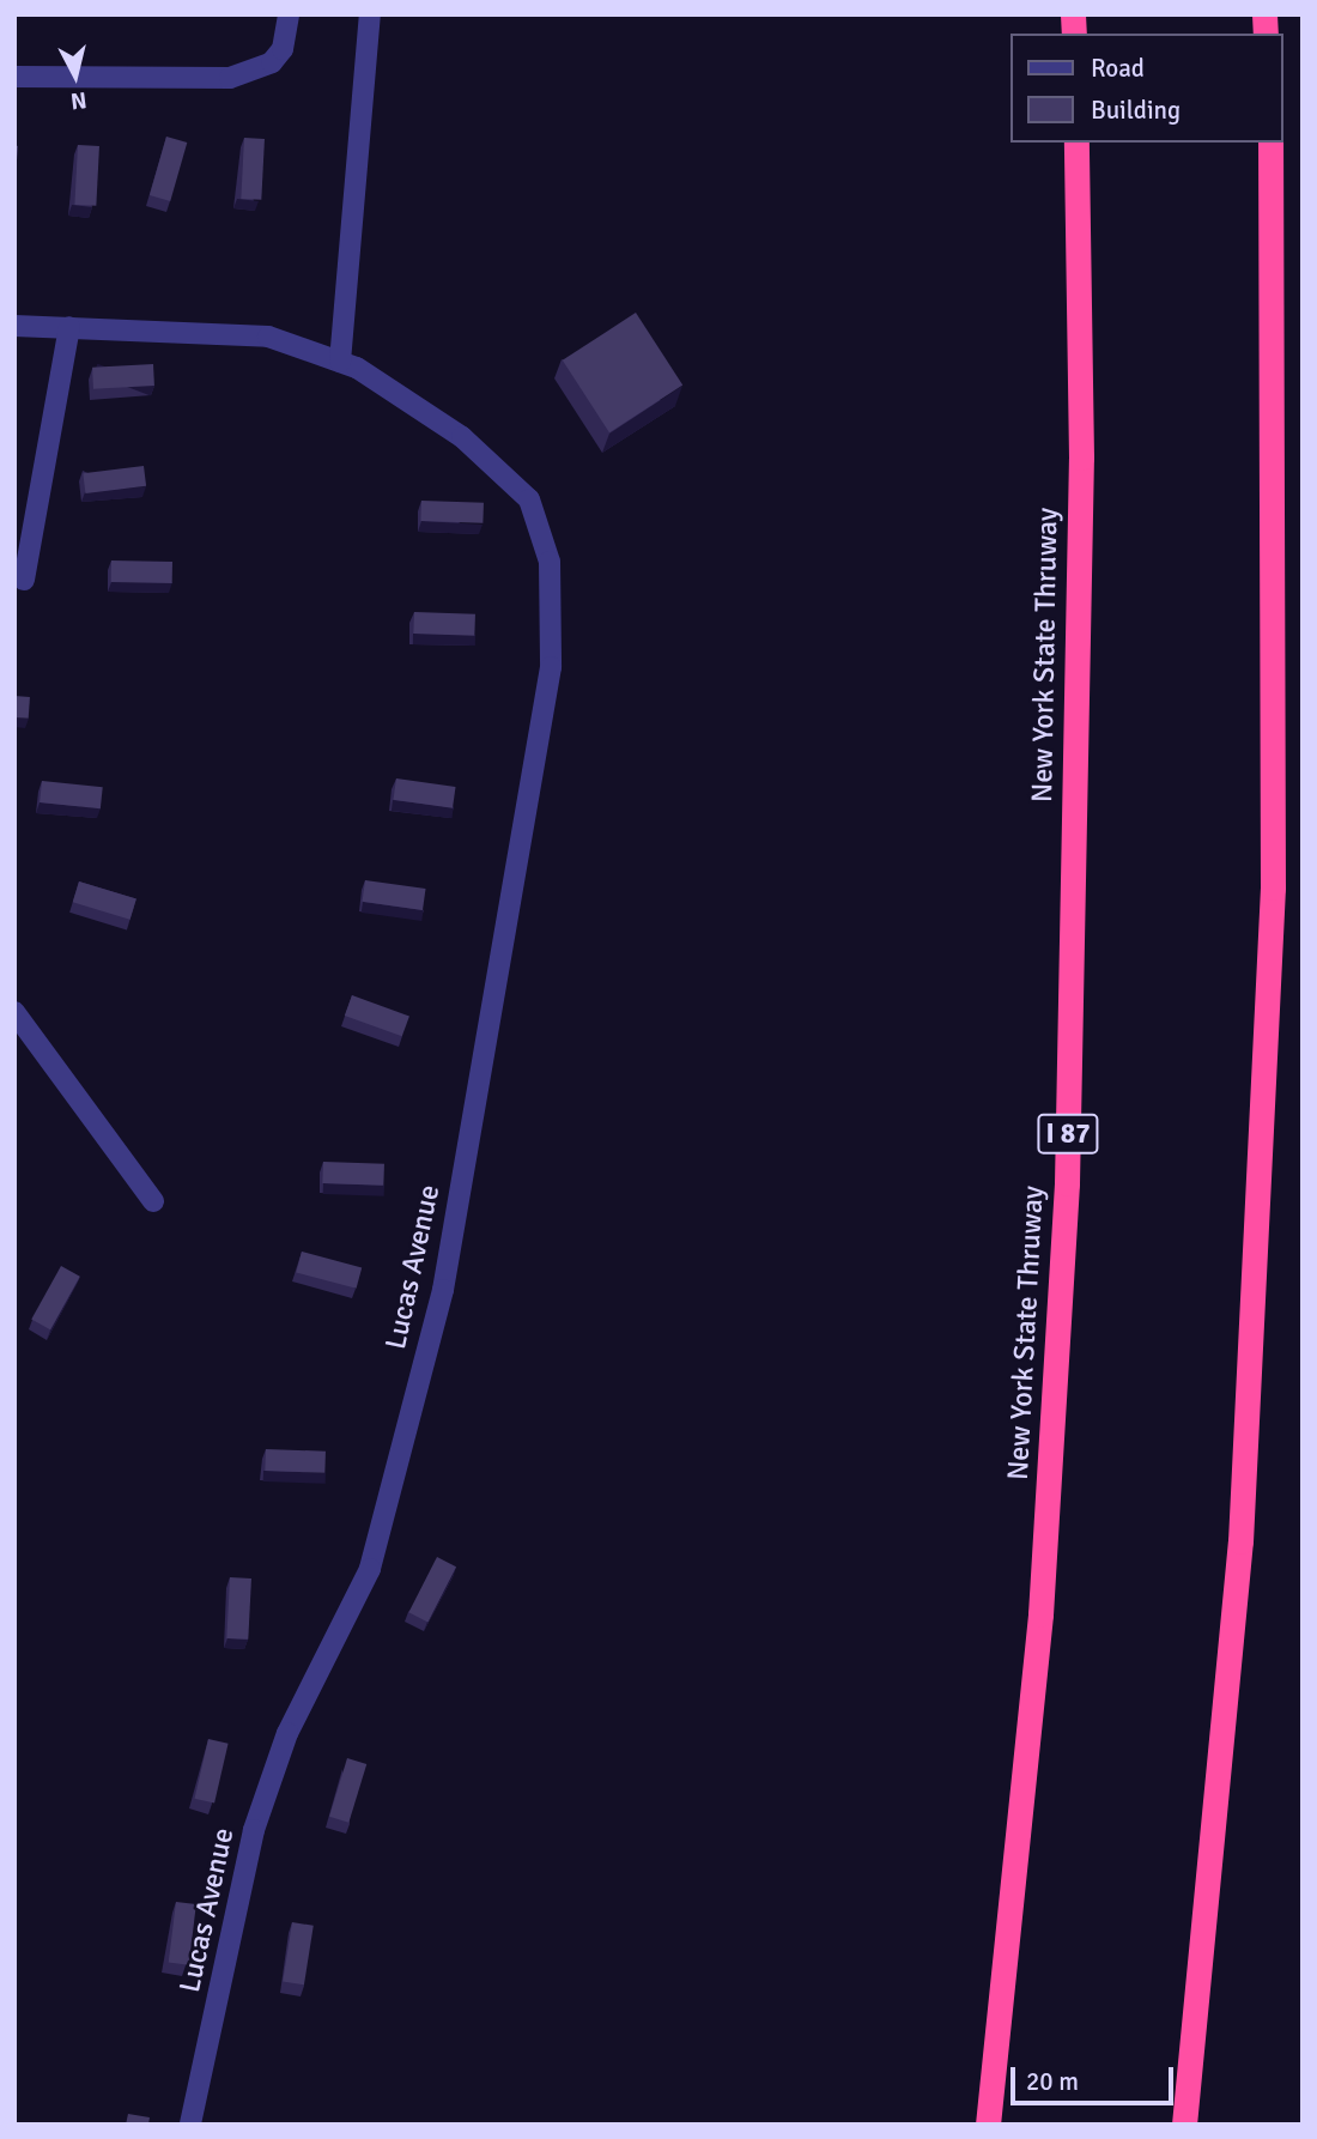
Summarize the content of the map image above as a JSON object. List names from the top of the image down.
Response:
{
  "streets": {
    "highway": ["New York State Thruway", "I 87"],
    "street": ["Lucas Avenue"]
  },
  "legend": ["Road", "Building"],
  "scale_bar": "20 m",
  "north": "bottom"
}
